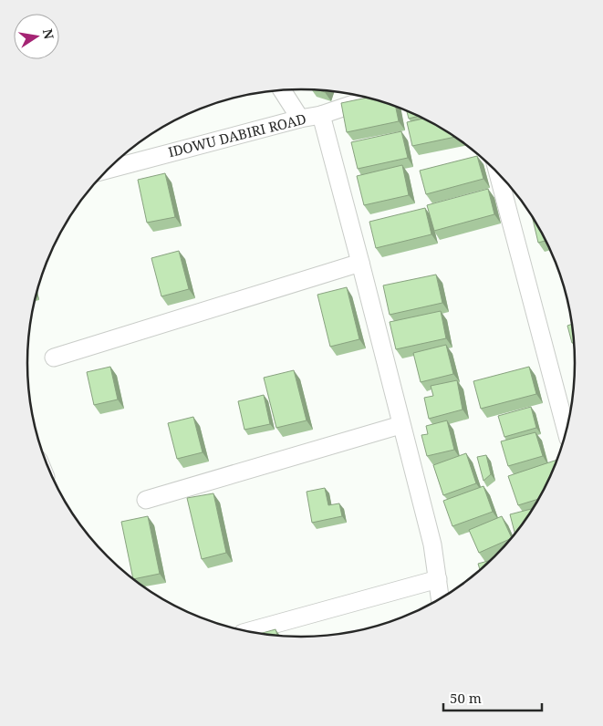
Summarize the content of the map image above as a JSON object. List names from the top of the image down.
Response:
{
  "streets": {
    "street": ["IDOWU DABIRI ROAD"]
  },
  "scale_bar": "50 m",
  "north": "right"
}
